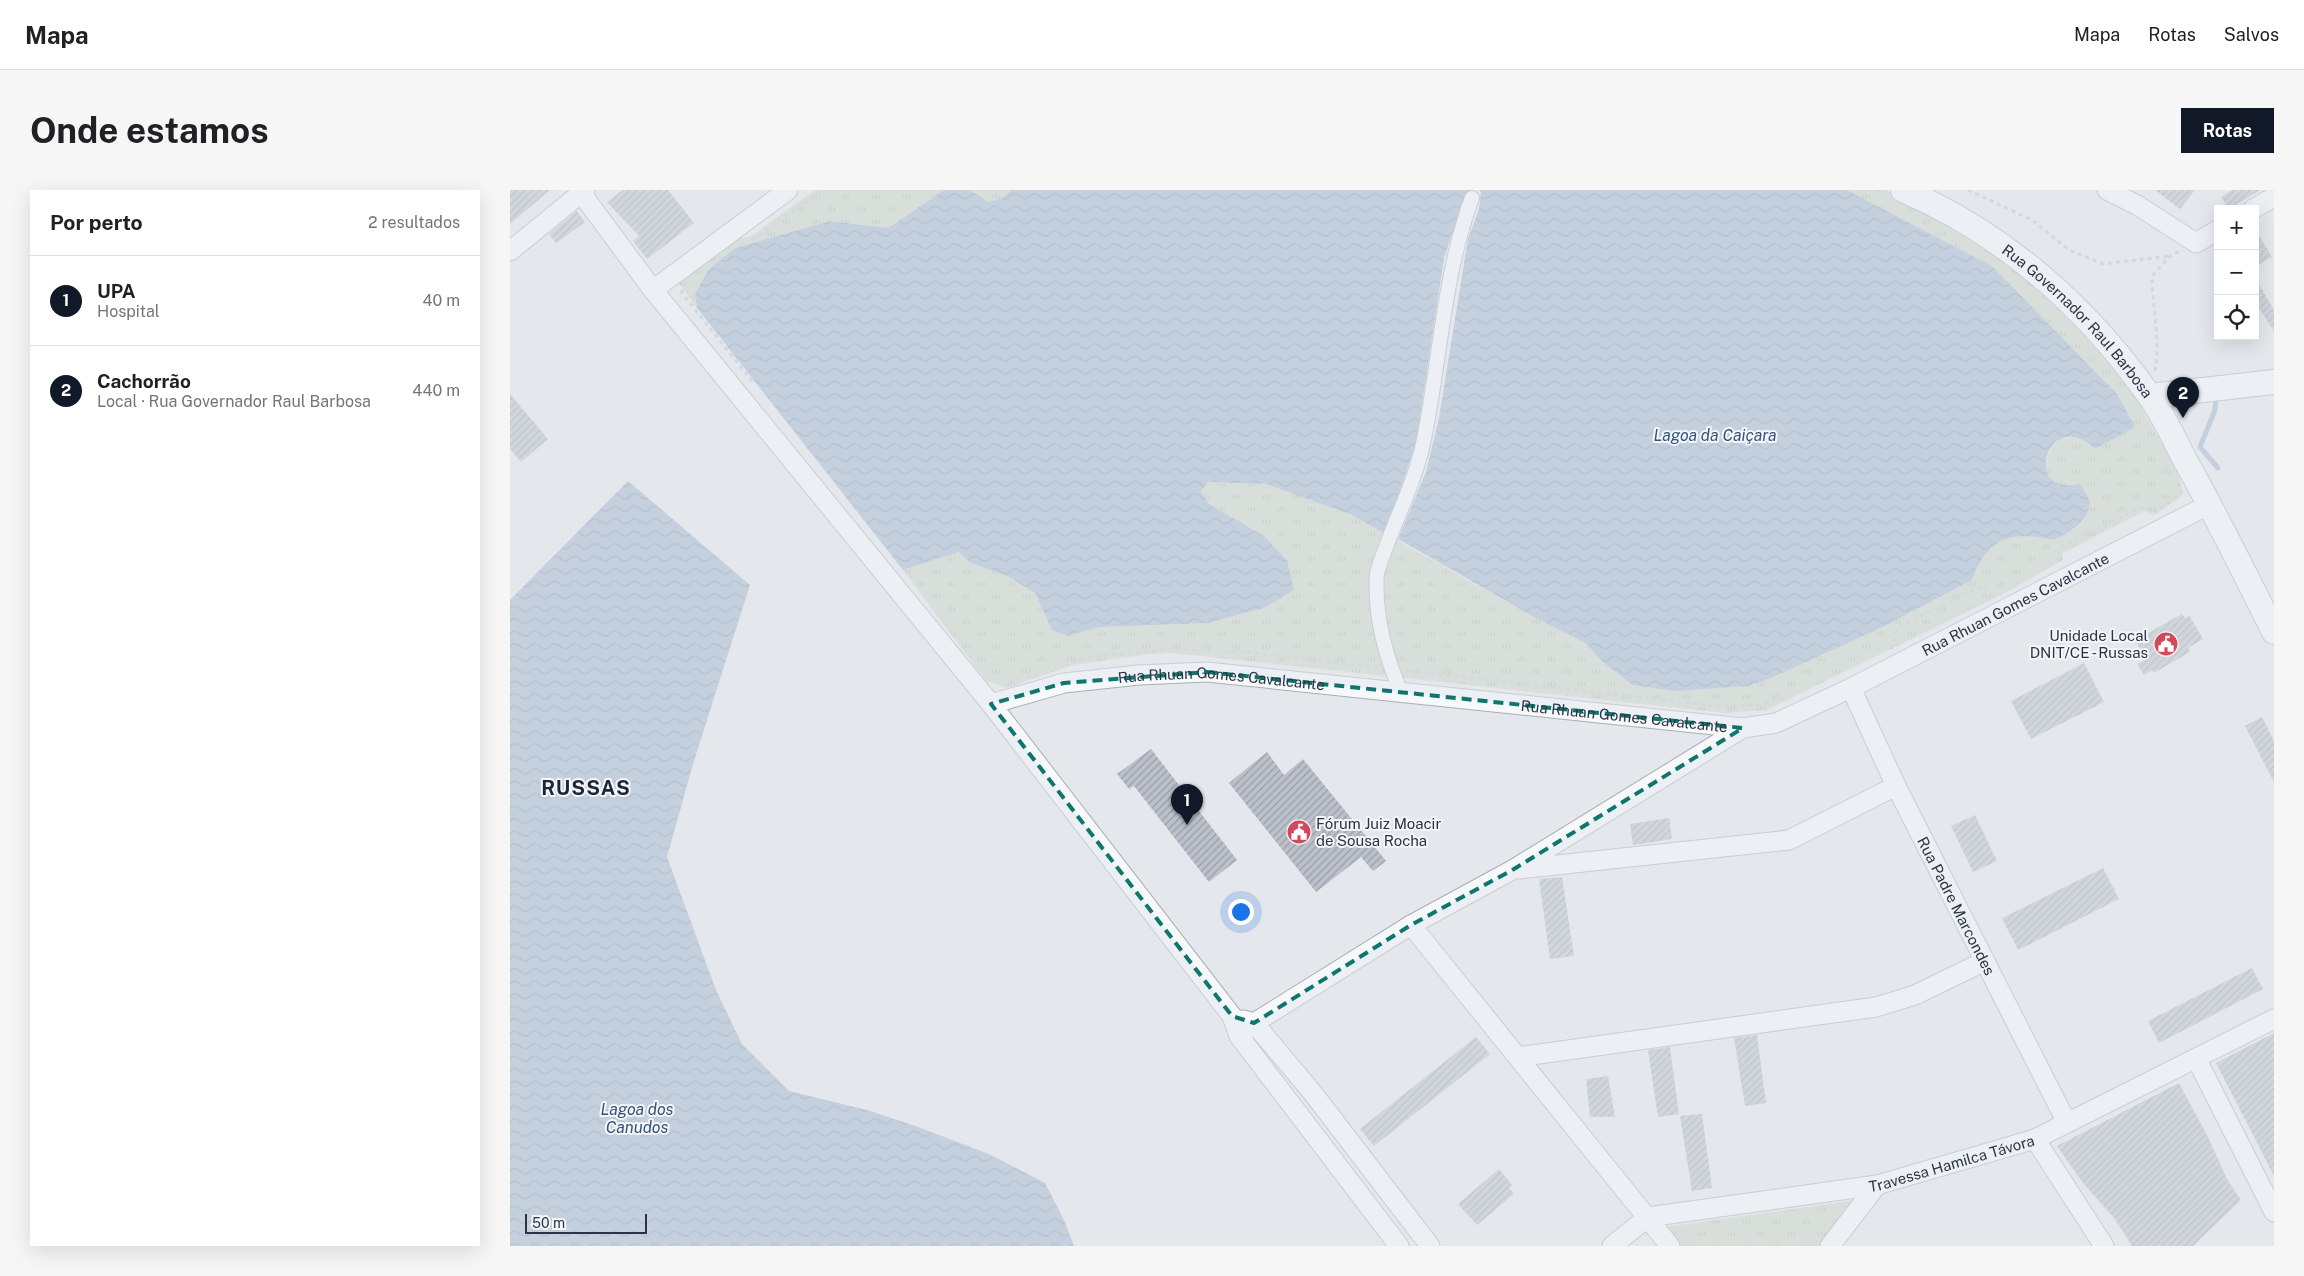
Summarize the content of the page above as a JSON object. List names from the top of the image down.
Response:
{
  "streets": {
    "street": [
      "Rua Governador Raul Barbosa",
      "Rua Rhuan Gomes Cavalcante",
      "Rua Padre Marcondes",
      "Travessa Hamilca Távora"
    ]
  },
  "crossings": [
    ["Rua Governador Raul Barbosa", "Rua Rhuan Gomes Cavalcante"],
    ["Rua Rhuan Gomes Cavalcante", "Rua Padre Marcondes"],
    ["Rua Padre Marcondes", "Travessa Hamilca Távora"]
  ],
  "districts": ["RUSSAS"],
  "water": ["Lagoa da Caiçara", "Lagoa dos Canudos"],
  "places": {
    "public building": ["Unidade Local DNIT/CE - Russas", "Fórum Juiz Moacir de Sousa Rocha"]
  },
  "scale_bar": "50 m",
  "page": {
    "header": "Mapa",
    "nav": ["Mapa", "Rotas", "Salvos"],
    "buttons": "Rotas",
    "title": "Onde estamos",
    "heading": ["Por perto", "2 resultados"],
    "map_buttons": ["+", "−"],
    "list": [
      {
        "mark": "1",
        "name": "UPA",
        "note": "Hospital",
        "value": "40 m"
      },
      {
        "mark": "2",
        "name": "Cachorrão",
        "note": "Local · Rua Governador Raul Barbosa",
        "value": "440 m"
      }
    ],
    "pins": ["2", "1"],
    "scale": "50 m"
  }
}
